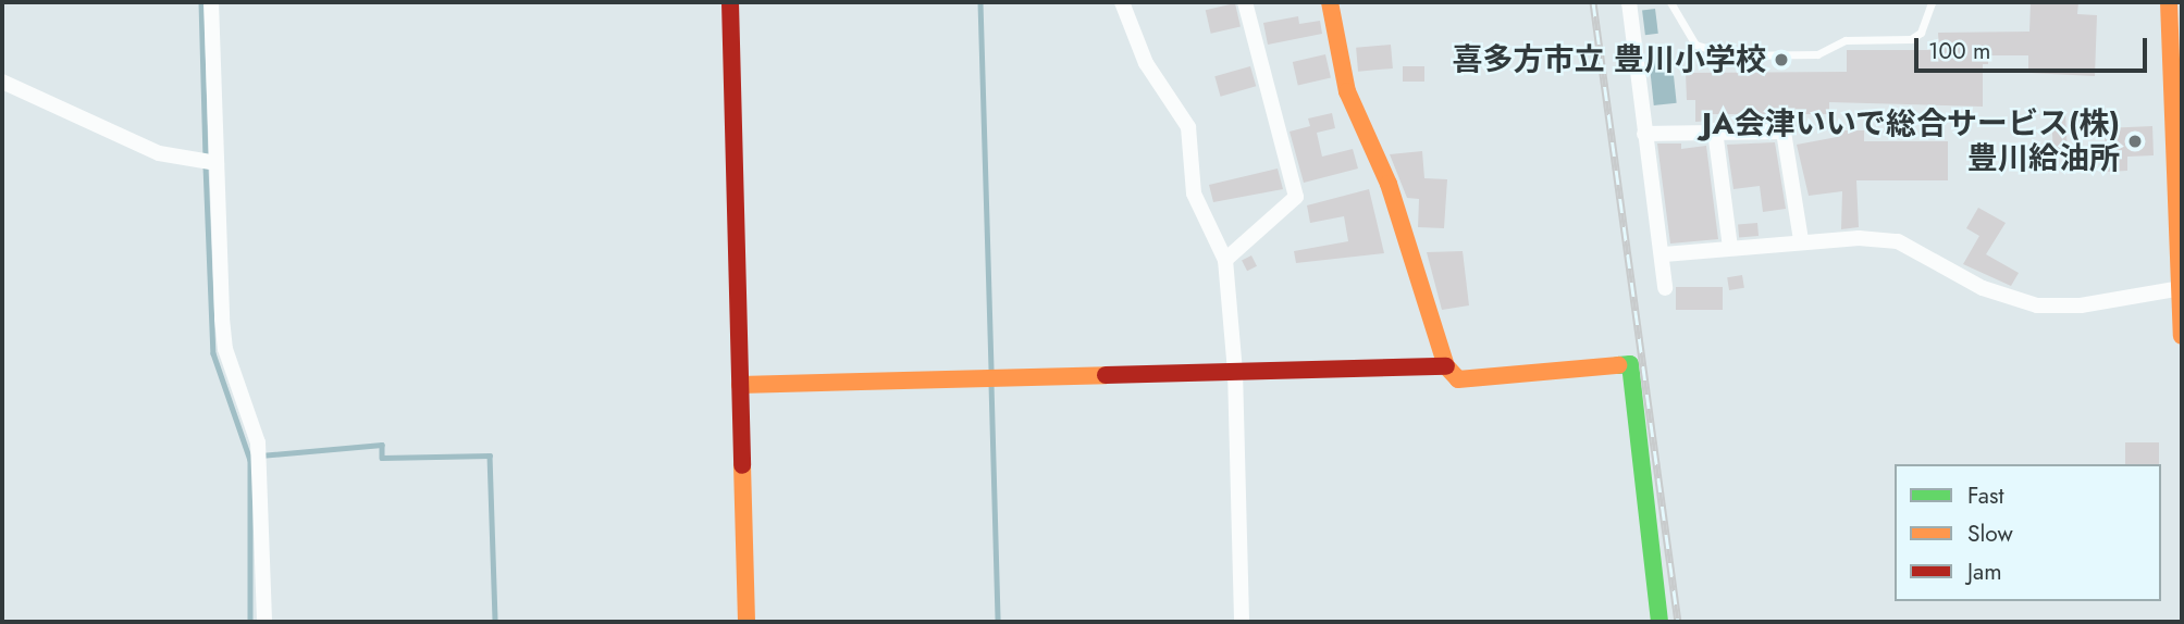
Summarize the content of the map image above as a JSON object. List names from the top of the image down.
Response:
{
  "places": ["喜多方市立 豊川小学校", "JA会津いいで総合サービス(株) 豊川給油所"],
  "legend": ["Fast", "Slow", "Jam"],
  "scale_bar": "100 m"
}
